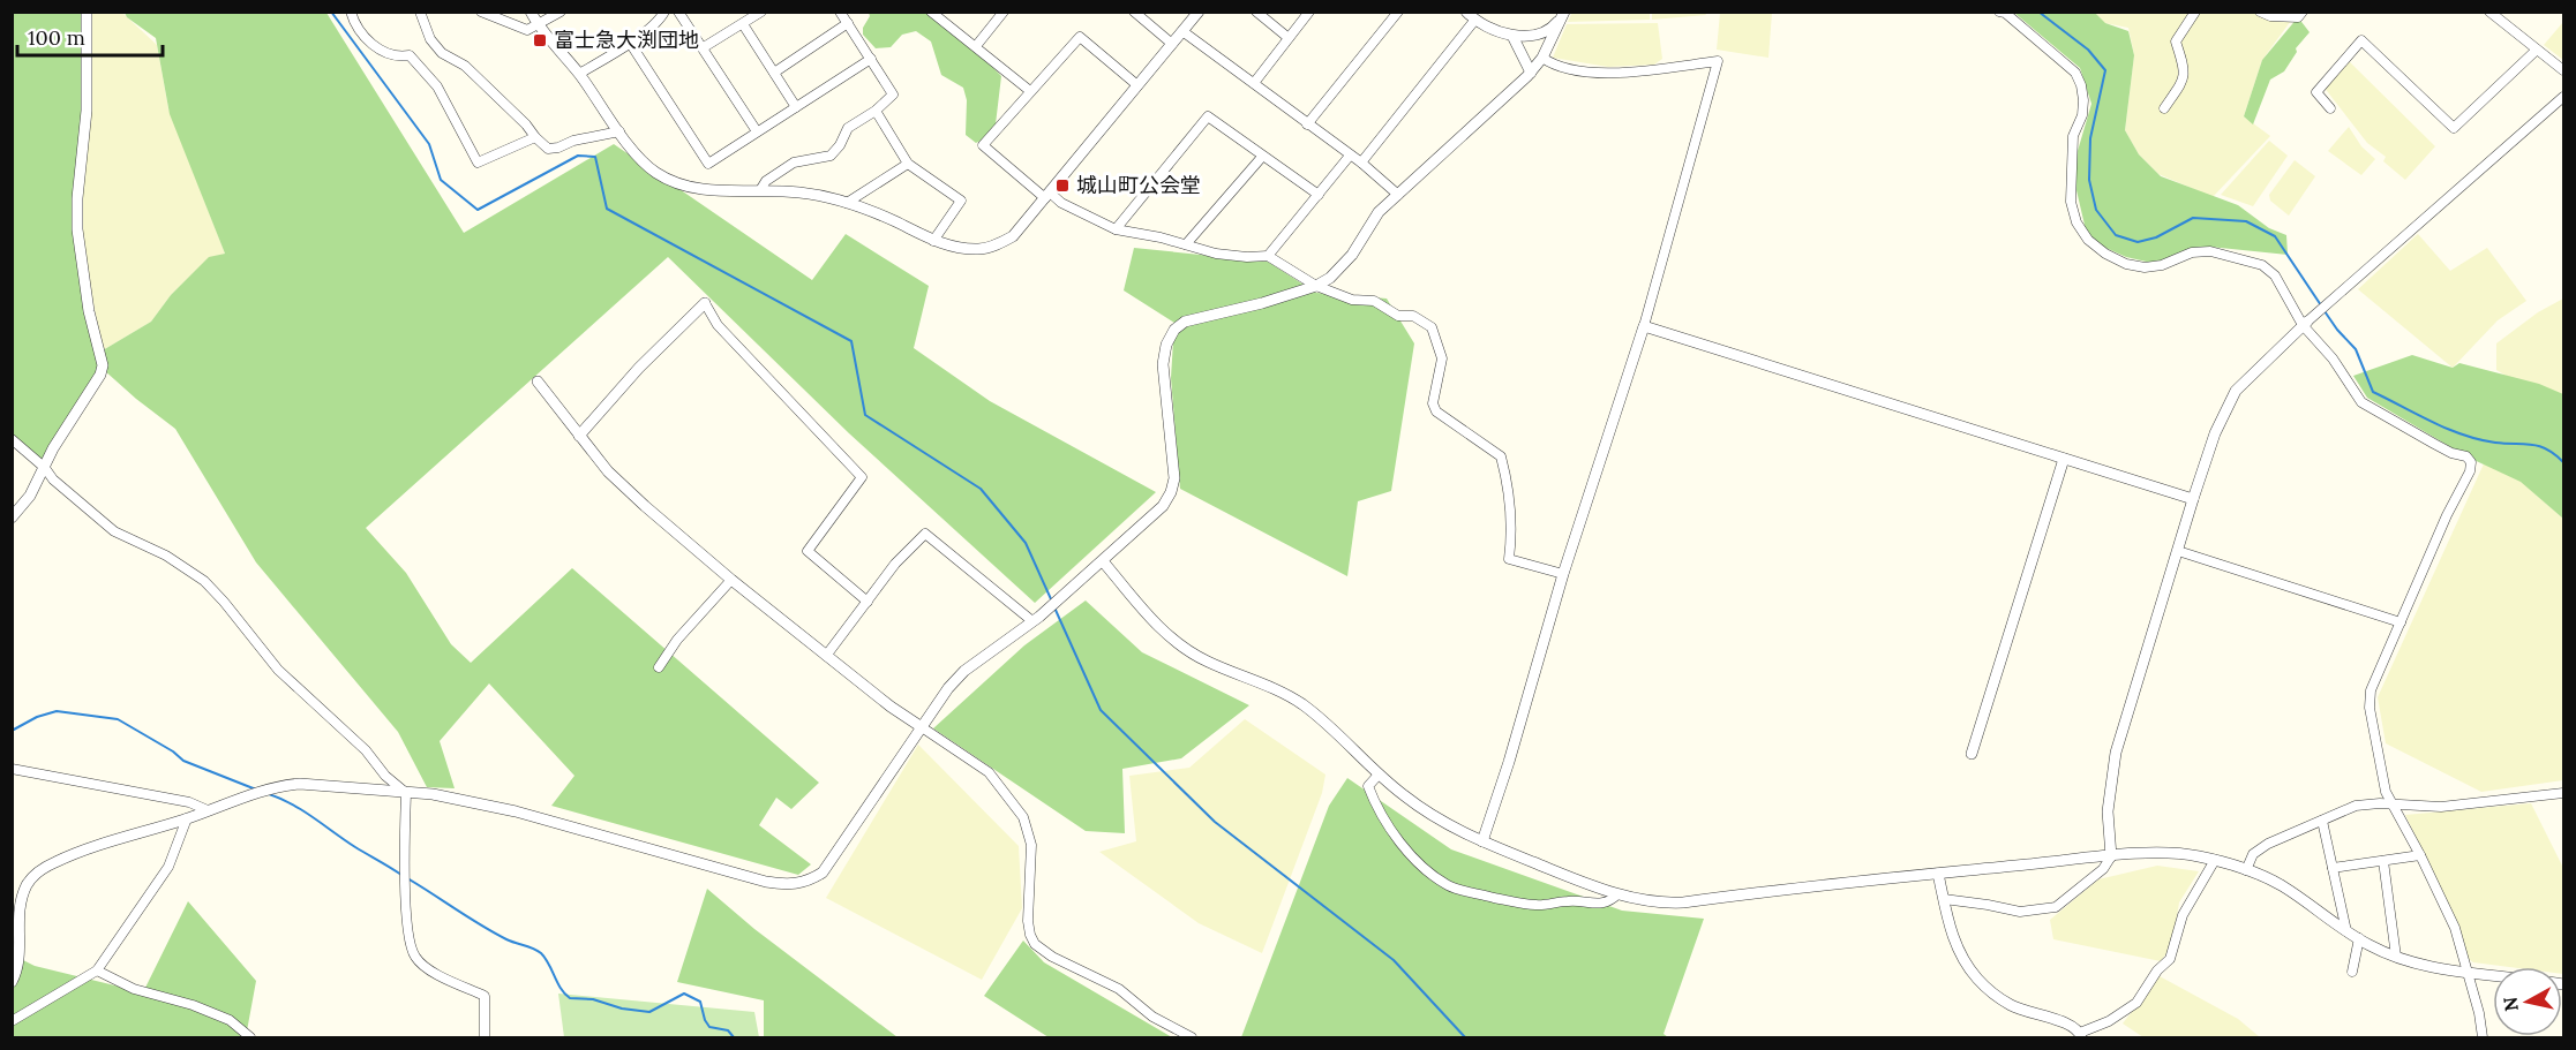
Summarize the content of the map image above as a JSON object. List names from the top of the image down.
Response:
{
  "places": {
    "transit": ["富士急大渕団地", "城山町公会堂"]
  },
  "scale_bar": "100 m",
  "north": "left"
}
